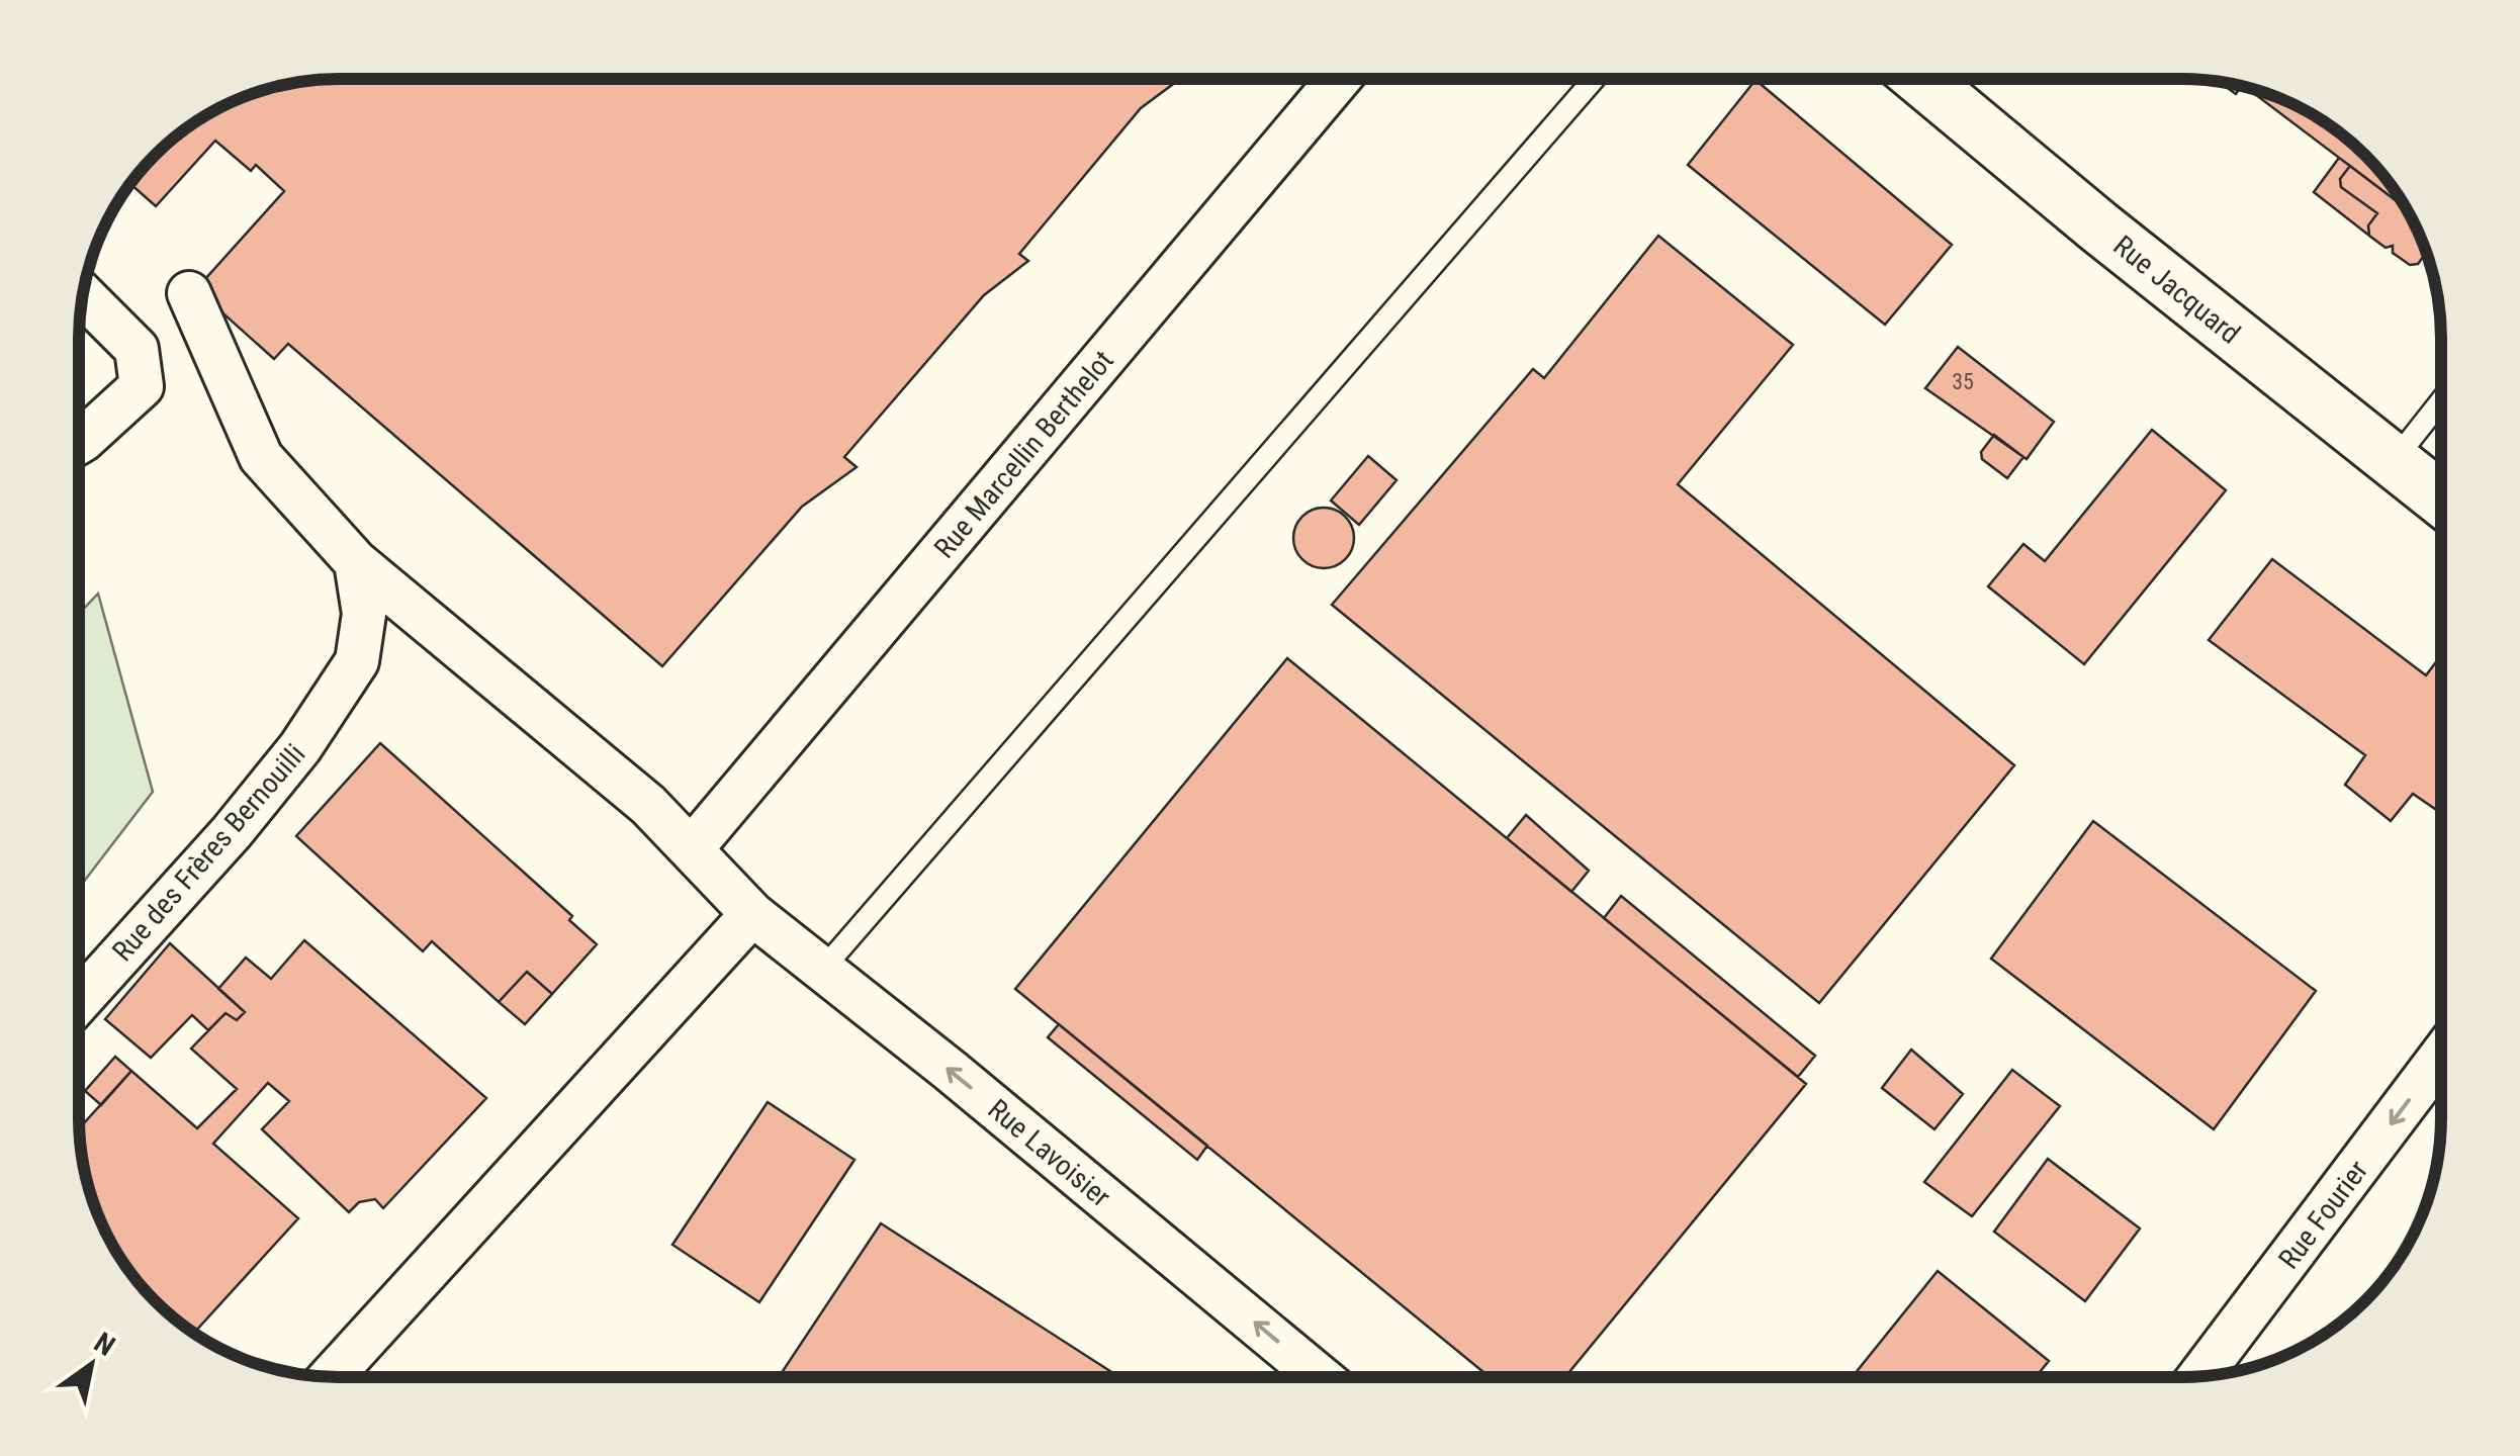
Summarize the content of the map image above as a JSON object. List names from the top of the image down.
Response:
{
  "streets": {
    "street": [
      "Rue Jacquard",
      "Rue Marcellin Berthelot",
      "Rue des Frères Bernouilli",
      "Rue Lavoisier",
      "Rue Fourier"
    ]
  },
  "one_way": ["Rue Lavoisier", "Rue Fourier"],
  "house_numbers": ["35"],
  "north": "top right"
}
